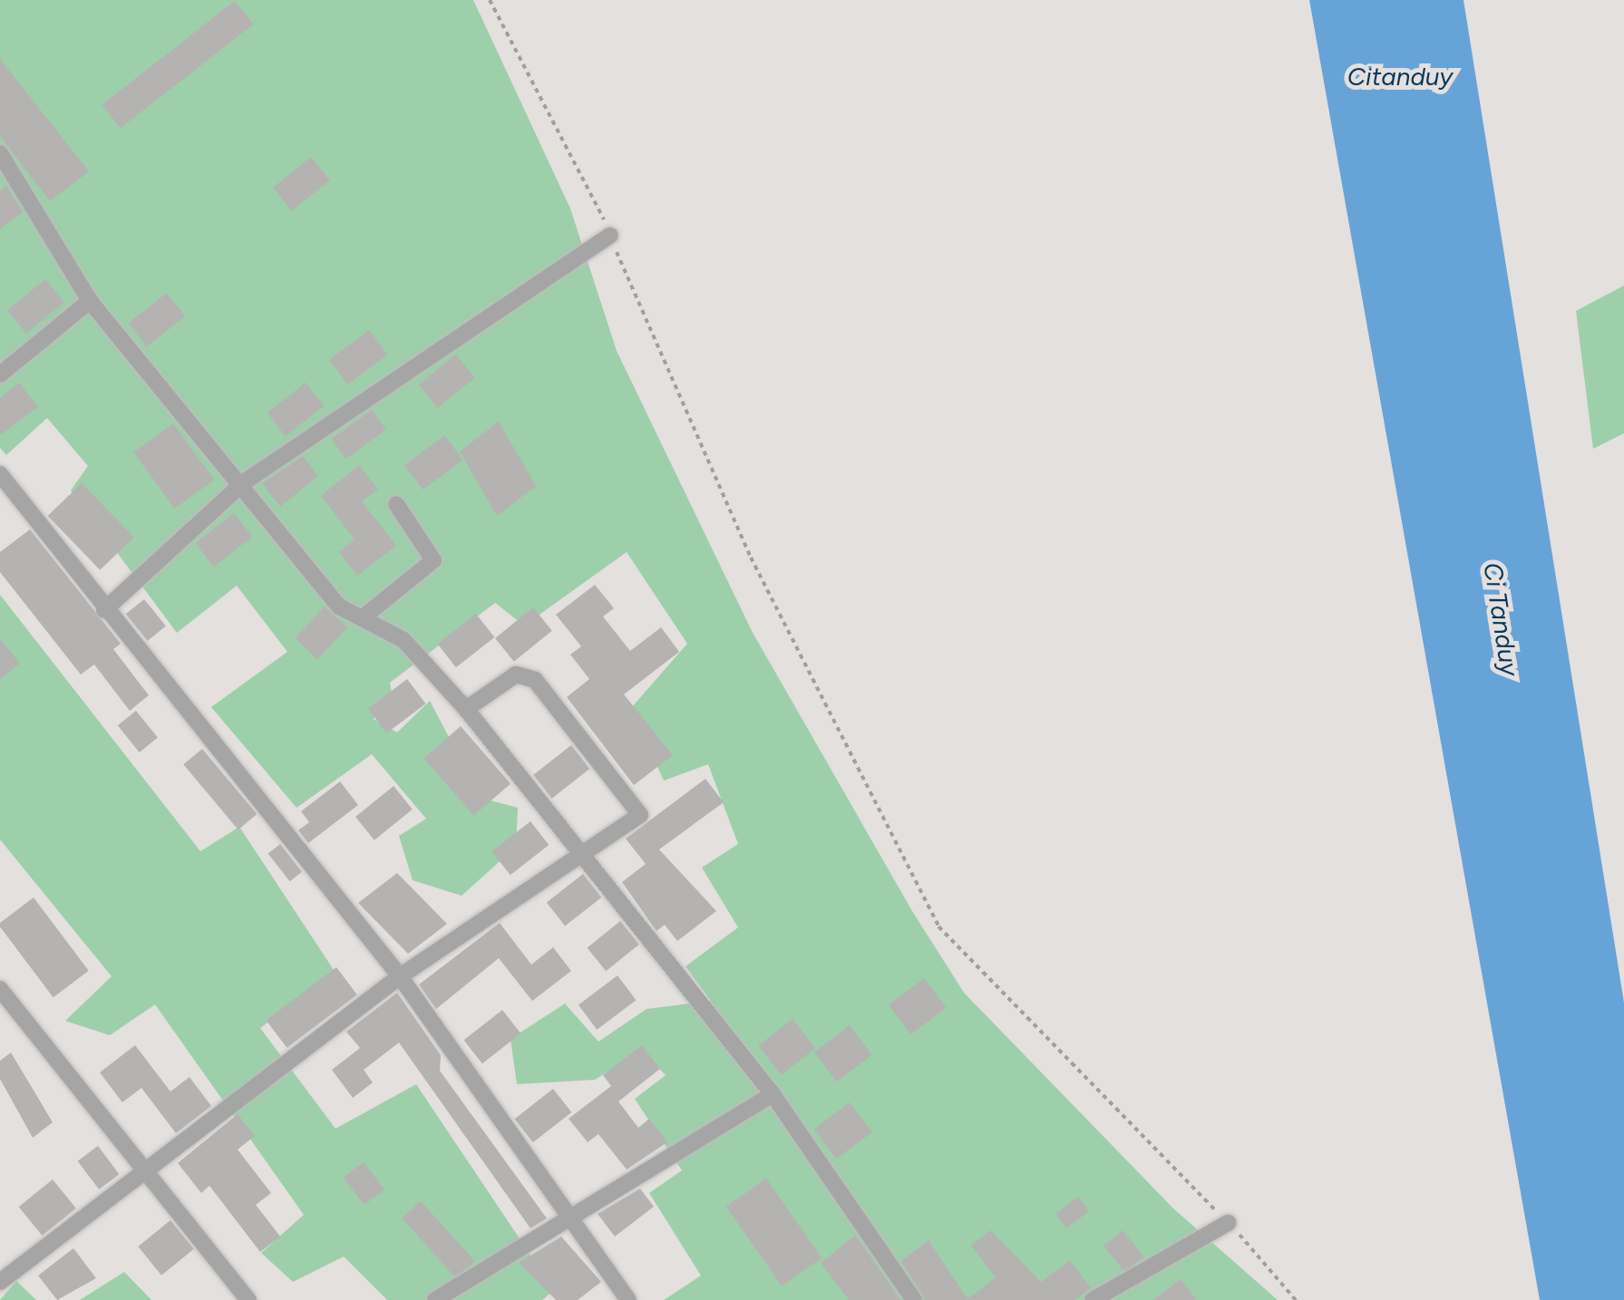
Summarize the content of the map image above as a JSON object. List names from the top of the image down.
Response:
{
  "water": ["Citanduy", "Ci Tanduy"]
}
